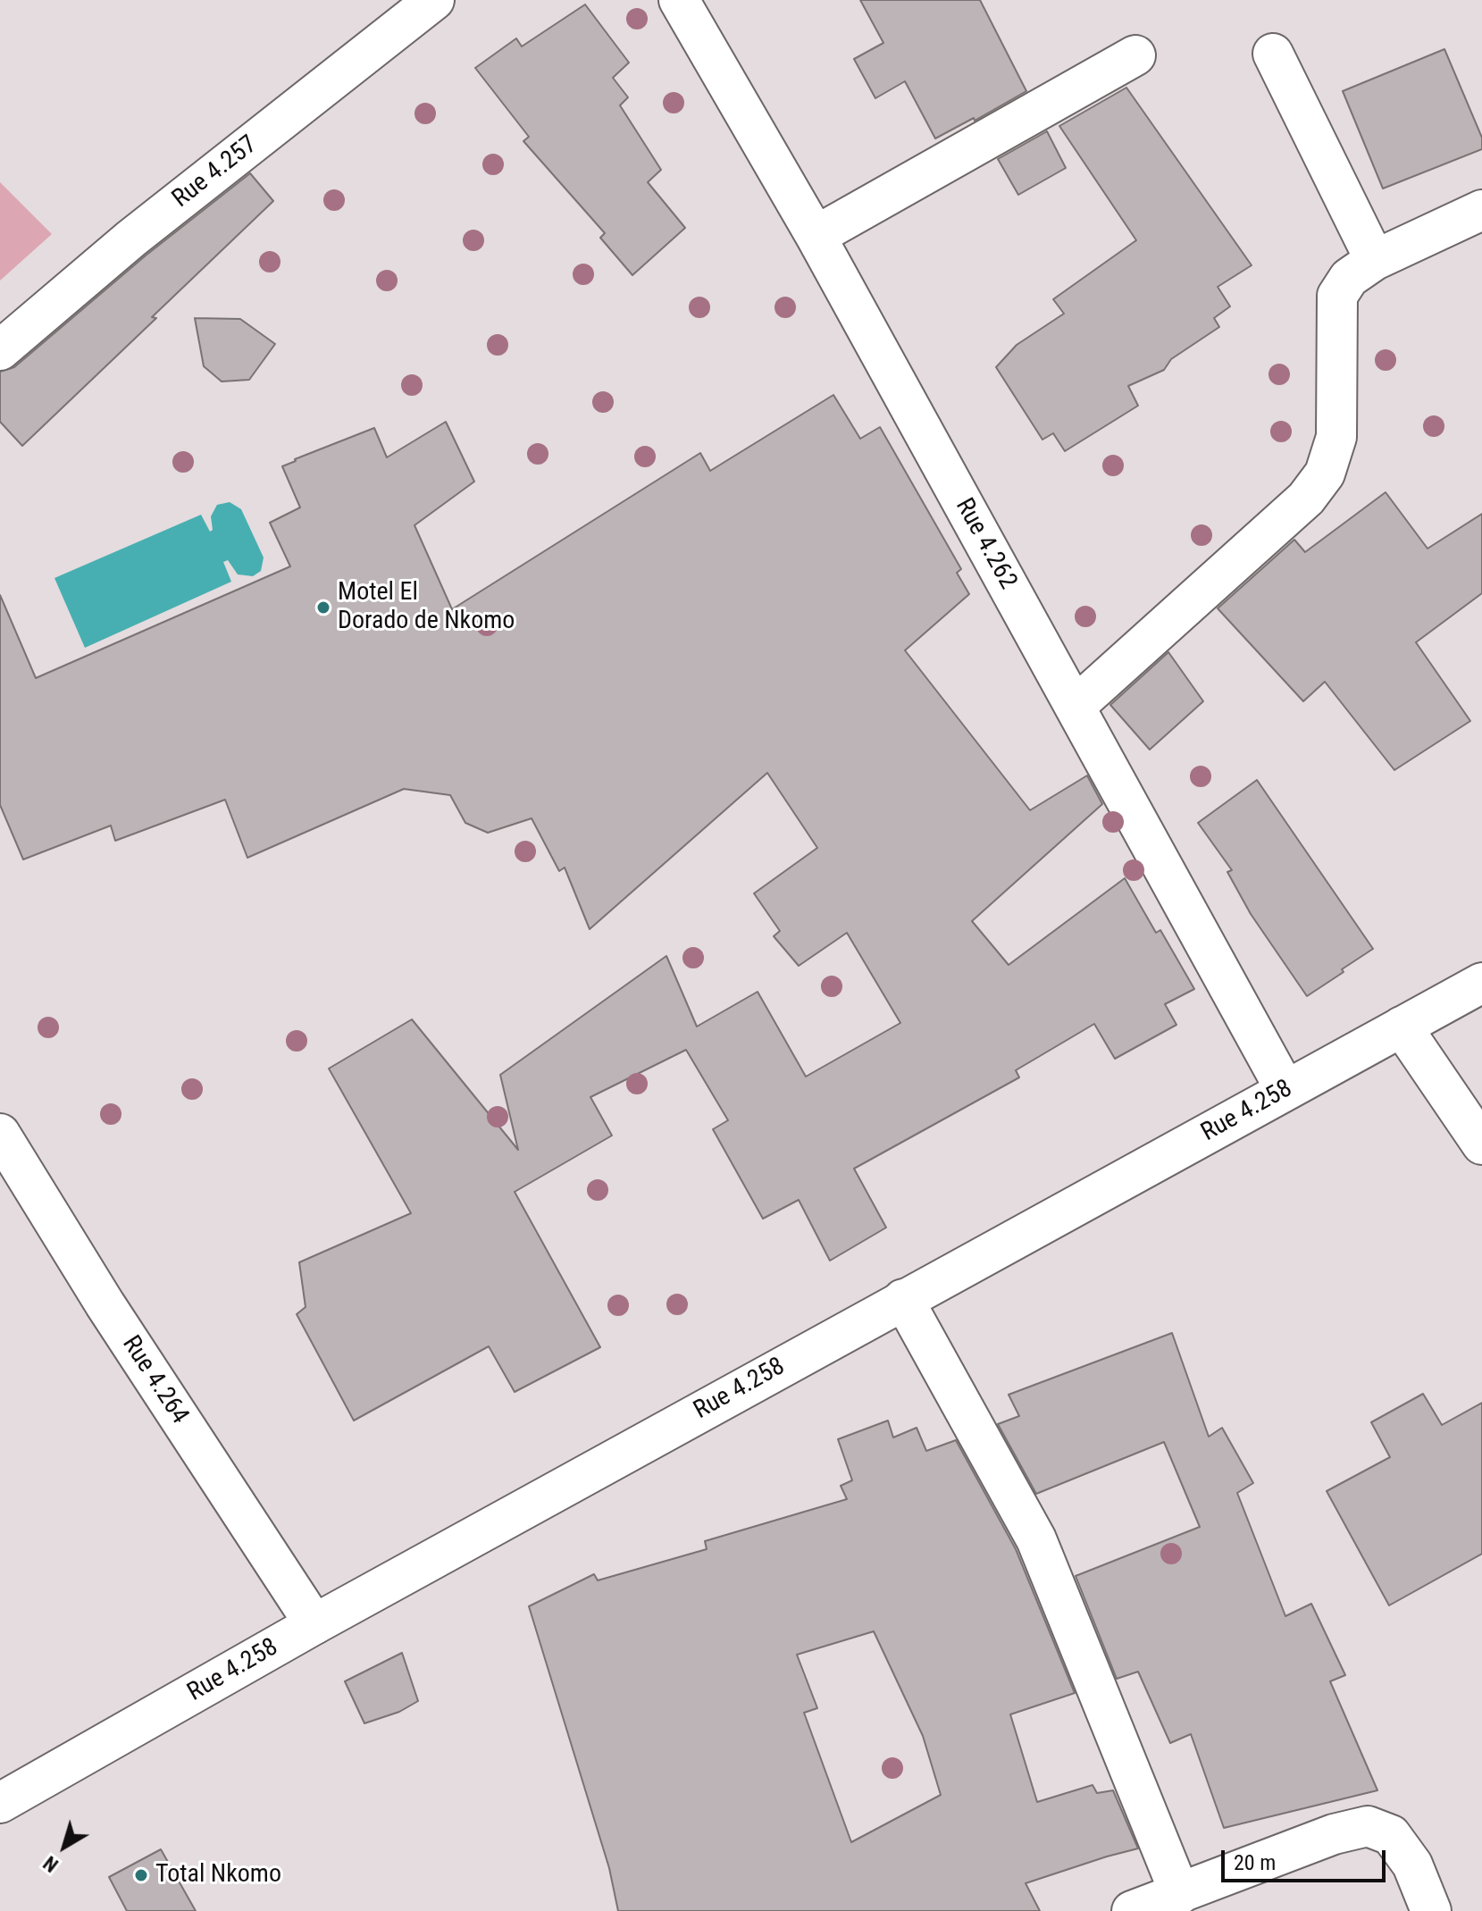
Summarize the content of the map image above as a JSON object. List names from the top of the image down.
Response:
{
  "streets": {
    "main road": [
      "Rue 4.257",
      "Rue 4.262",
      "Rue 4.258",
      "Rue 4.264"
    ]
  },
  "crossings": [
    ["Rue 4.262", "Rue 4.258"],
    ["Rue 4.258", "Rue 4.264"]
  ],
  "places": ["Motel El Dorado de Nkomo", "Total Nkomo"],
  "scale_bar": "20 m",
  "north": "bottom left"
}
